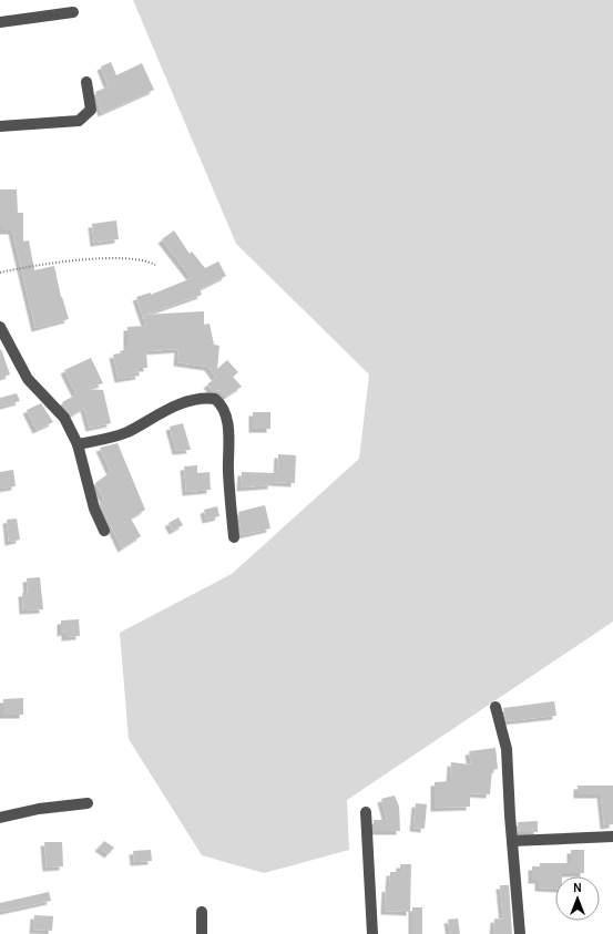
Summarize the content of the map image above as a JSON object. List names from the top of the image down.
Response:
{
  "north": "top"
}
